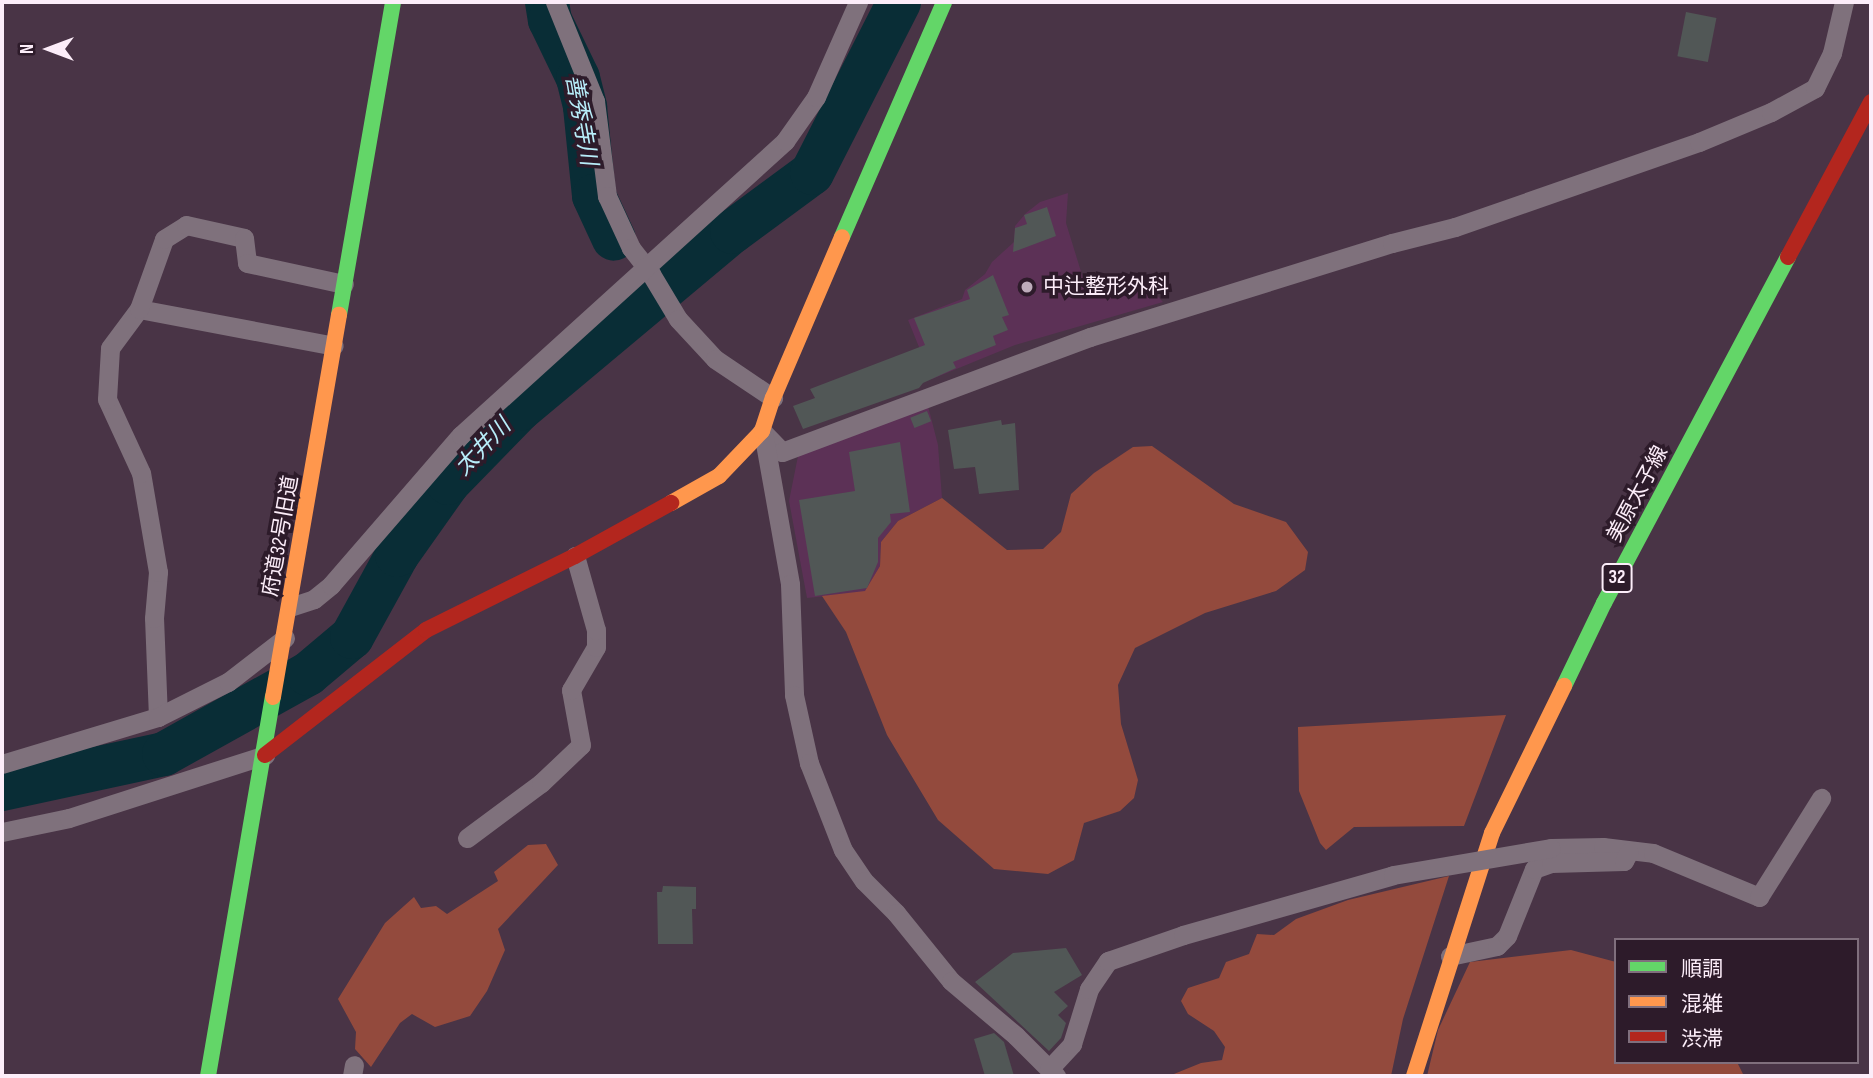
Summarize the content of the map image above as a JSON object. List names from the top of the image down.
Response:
{
  "streets": {
    "street": ["美原太子線", "府道32号旧道", "32"]
  },
  "water": ["善秀寺川", "太井川"],
  "places": ["中辻整形外科"],
  "legend": ["順調", "混雑", "渋滞"],
  "north": "left"
}
